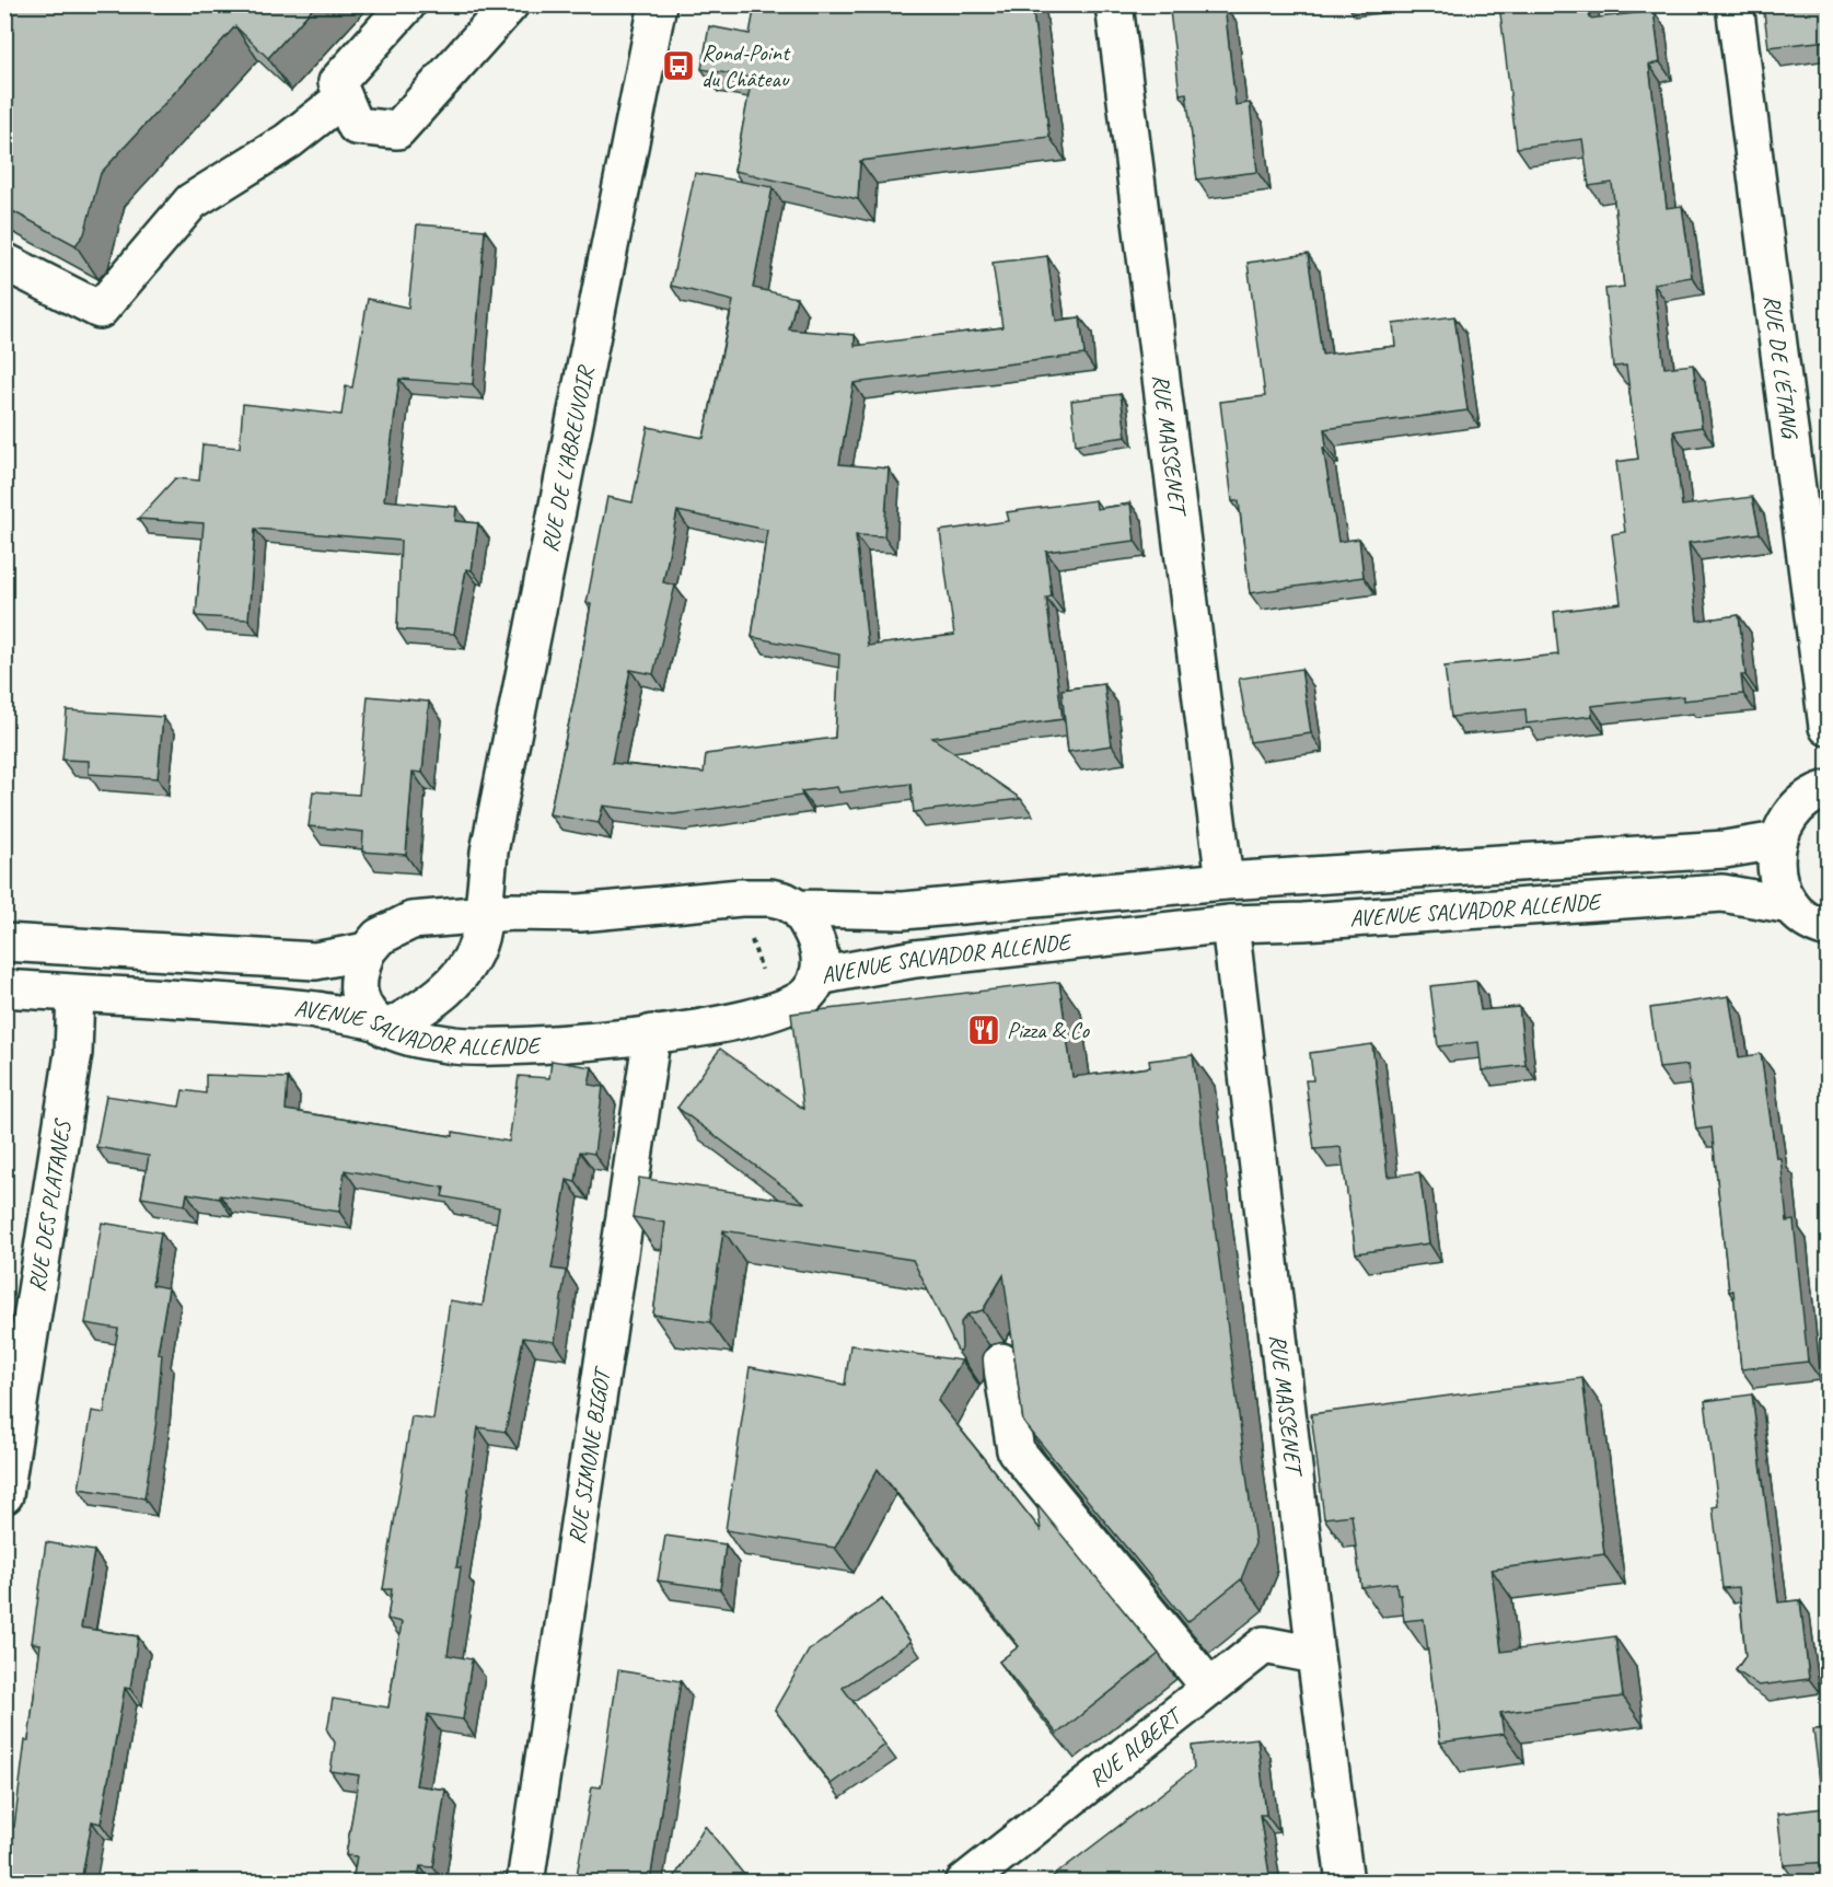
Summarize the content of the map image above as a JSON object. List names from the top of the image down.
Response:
{
  "streets": {
    "street": [
      "RUE DE L'ÉTANG",
      "RUE MASSENET",
      "RUE DE L'ABREUVOIR",
      "AVENUE SALVADOR ALLENDE",
      "RUE DES PLATANES",
      "RUE SIMONE BIGOT",
      "RUE ALBERT"
    ]
  },
  "crossings": [
    ["RUE MASSENET", "AVENUE SALVADOR ALLENDE"],
    ["RUE MASSENET", "RUE ALBERT"],
    ["RUE DE L'ABREUVOIR", "AVENUE SALVADOR ALLENDE"],
    ["AVENUE SALVADOR ALLENDE", "RUE DES PLATANES"],
    ["AVENUE SALVADOR ALLENDE", "RUE SIMONE BIGOT"]
  ],
  "places": {
    "bus stop": ["Rond-Point du Château"],
    "restaurant": ["Pizza & Co"]
  }
}
